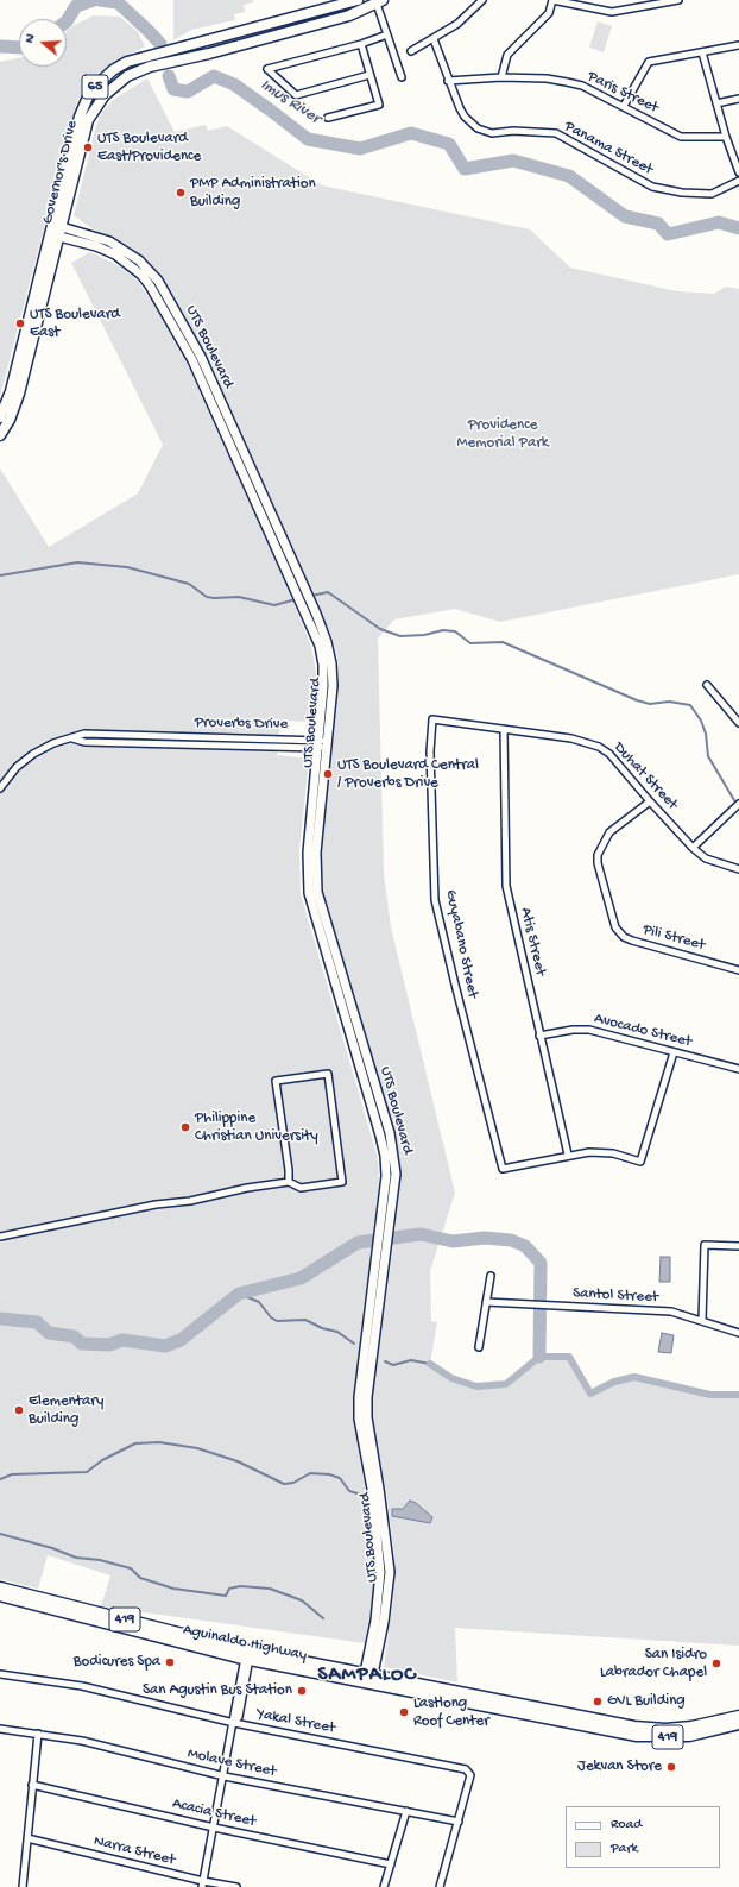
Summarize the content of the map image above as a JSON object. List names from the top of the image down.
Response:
{
  "streets": {
    "main road": [
      "65",
      "Governor's Drive",
      "UTS Boulevard",
      "419",
      "Aguinaldo Highway"
    ],
    "street": [
      "Paris Street",
      "Panama Street",
      "Proverbs Drive",
      "Duhat Street",
      "Pili Street",
      "Atis Street",
      "Guyabano Street",
      "Avocado Street",
      "Santol Street",
      "Yakal Street",
      "Molave Street",
      "Acacia Street",
      "Narra Street"
    ]
  },
  "crossings": [
    ["Paris Street", "Panama Street"],
    ["Governor's Drive", "UTS Boulevard"],
    ["UTS Boulevard", "Proverbs Drive"],
    ["UTS Boulevard", "Aguinaldo Highway"],
    ["Duhat Street", "Pili Street"],
    ["Duhat Street", "Atis Street"],
    ["Duhat Street", "Guyabano Street"],
    ["Atis Street", "Guyabano Street"],
    ["Atis Street", "Avocado Street"],
    ["Yakal Street", "Molave Street"]
  ],
  "districts": ["SAMPALOC"],
  "water": ["Imus River"],
  "parks": ["Providence Memorial Park"],
  "places": [
    "UTS Boulevard East/Providence",
    "PMP Administration Building",
    "UTS Boulevard East",
    "UTS Boulevard Central / Proverbs Drive",
    "Philippine Christian University",
    "Elementary Building",
    "Bodicures Spa",
    "San Isidro Labrador Chapel",
    "San Agustin Bus Station",
    "GVL Building",
    "Lastlong Roof Center",
    "Jekvan Store"
  ],
  "legend": ["Road", "Park"],
  "north": "left"
}
